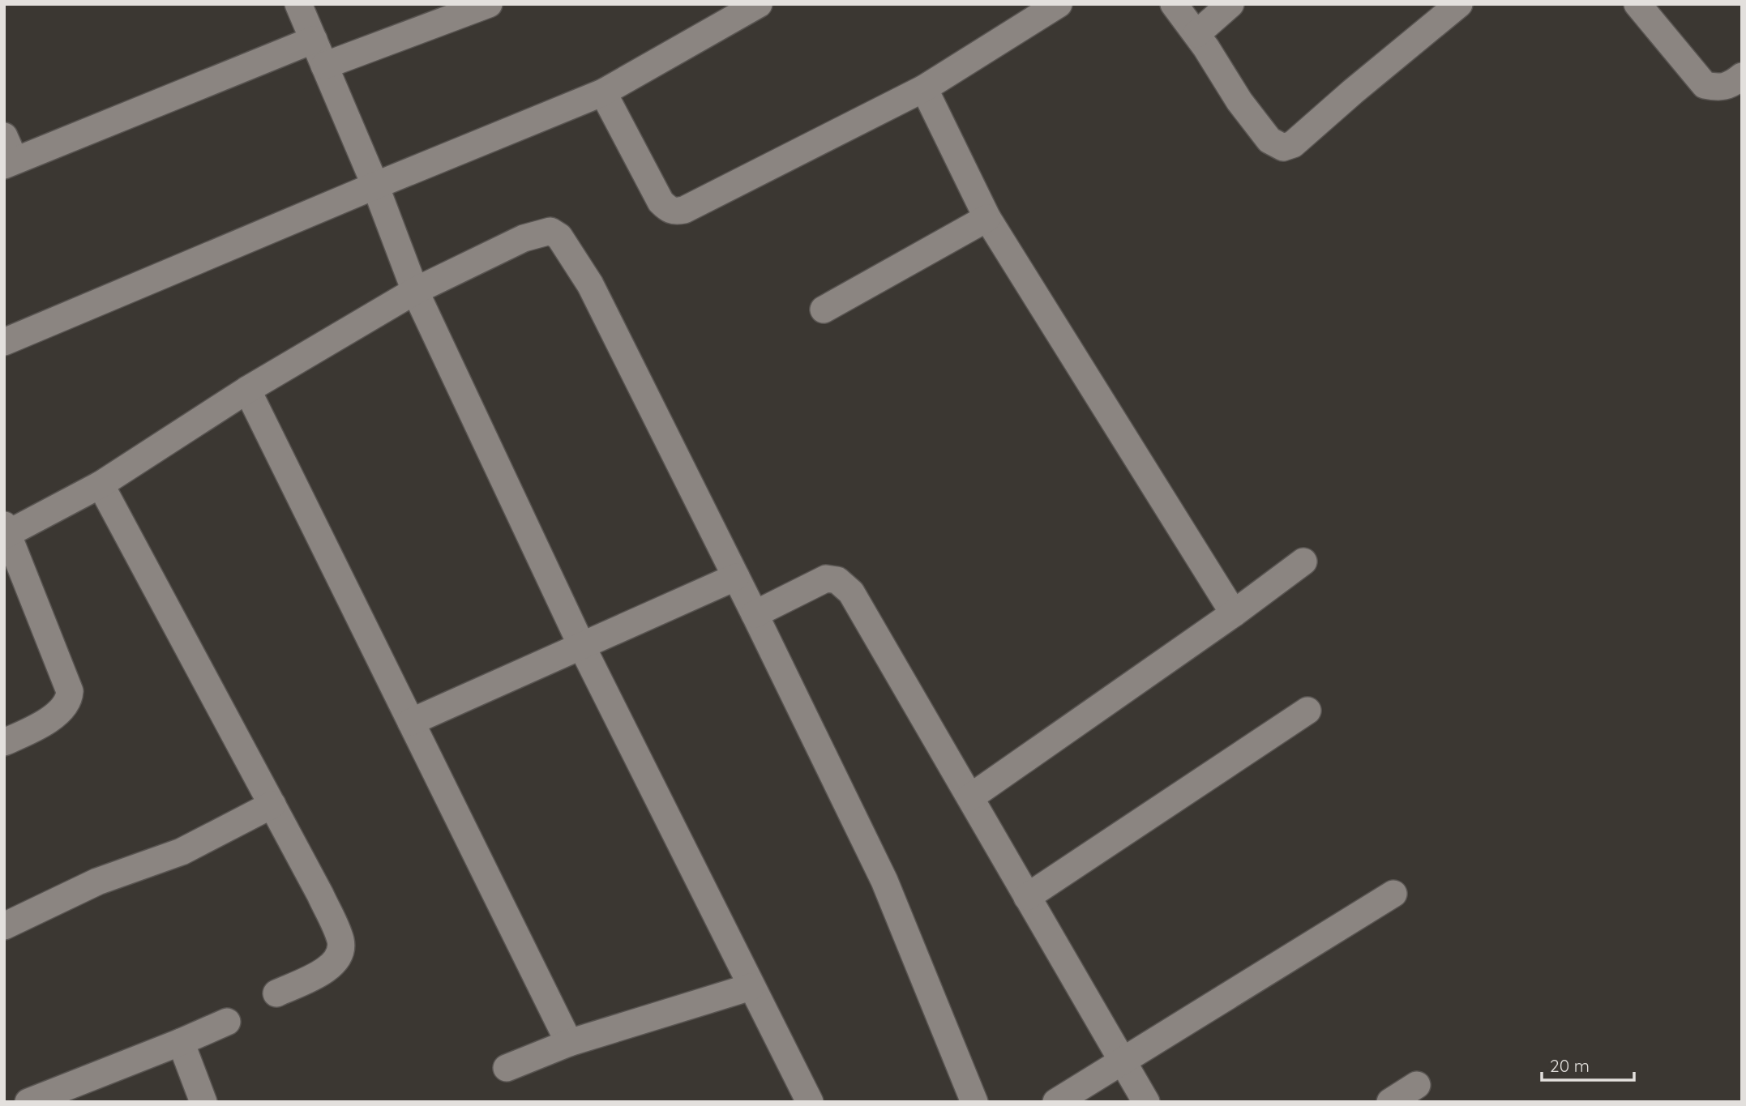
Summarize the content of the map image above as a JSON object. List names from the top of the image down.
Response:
{
  "scale_bar": "20 m"
}
